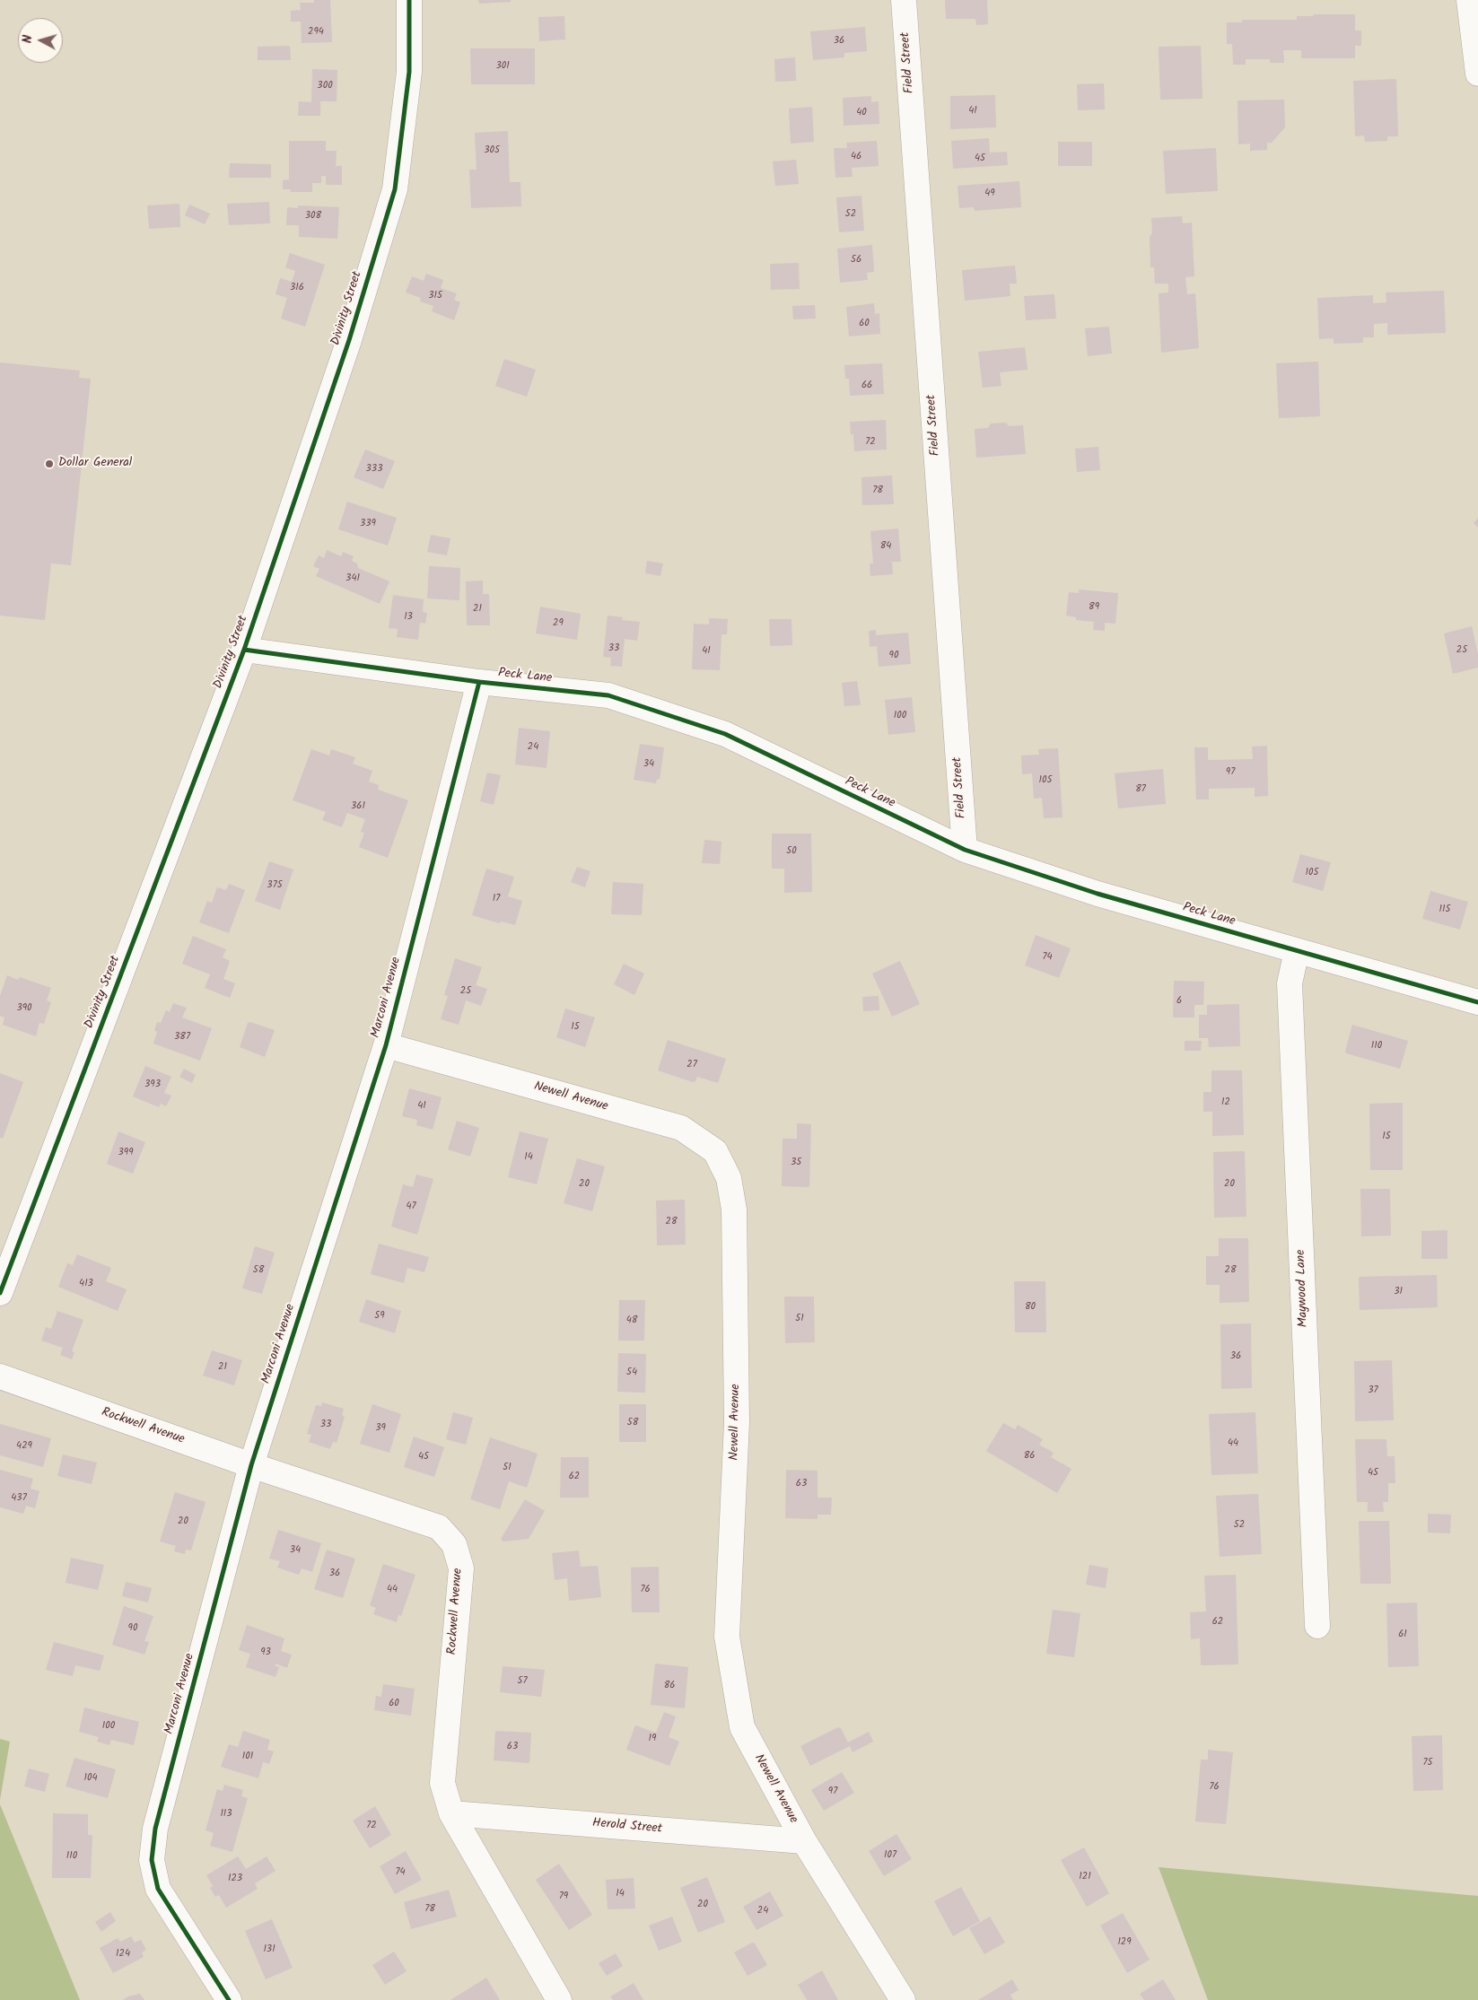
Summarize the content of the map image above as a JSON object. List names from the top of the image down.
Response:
{
  "streets": {
    "street": [
      "Field Street",
      "Divinity Street",
      "Peck Lane",
      "Marconi Avenue",
      "Newell Avenue",
      "Maywood Lane",
      "Rockwell Avenue",
      "Herold Street"
    ]
  },
  "crossings": [
    ["Field Street", "Peck Lane"],
    ["Divinity Street", "Peck Lane"],
    ["Peck Lane", "Marconi Avenue"],
    ["Peck Lane", "Maywood Lane"],
    ["Marconi Avenue", "Newell Avenue"],
    ["Marconi Avenue", "Rockwell Avenue"],
    ["Newell Avenue", "Herold Street"],
    ["Rockwell Avenue", "Herold Street"]
  ],
  "places": ["Dollar General"],
  "house_numbers": [
    "294",
    "36",
    "301",
    "300",
    "41",
    "40",
    "305",
    "46",
    "45",
    "49",
    "52",
    "308",
    "56",
    "316",
    "315",
    "60",
    "66",
    "72",
    "333",
    "78",
    "339",
    "84",
    "341",
    "89",
    "21",
    "13",
    "29",
    "33",
    "25",
    "41",
    "90",
    "100",
    "24",
    "34",
    "97",
    "105",
    "87",
    "361",
    "50",
    "105",
    "375",
    "17",
    "115",
    "74",
    "25",
    "6",
    "390",
    "15",
    "387",
    "110",
    "27",
    "393",
    "12",
    "41",
    "15",
    "399",
    "14",
    "35",
    "20",
    "20",
    "47",
    "28",
    "58",
    "28",
    "413",
    "31",
    "80",
    "59",
    "51",
    "48",
    "36",
    "21",
    "54",
    "37",
    "58",
    "33",
    "39",
    "44",
    "429",
    "86",
    "45",
    "51",
    "45",
    "62",
    "63",
    "437",
    "20",
    "52",
    "34",
    "36",
    "44",
    "76",
    "62",
    "90",
    "61",
    "93",
    "57",
    "86",
    "60",
    "100",
    "19",
    "63",
    "101",
    "75",
    "104",
    "76",
    "97",
    "113",
    "72",
    "107",
    "110",
    "74",
    "121",
    "123",
    "14",
    "79",
    "20",
    "78",
    "24",
    "129",
    "131",
    "124"
  ],
  "north": "left"
}
